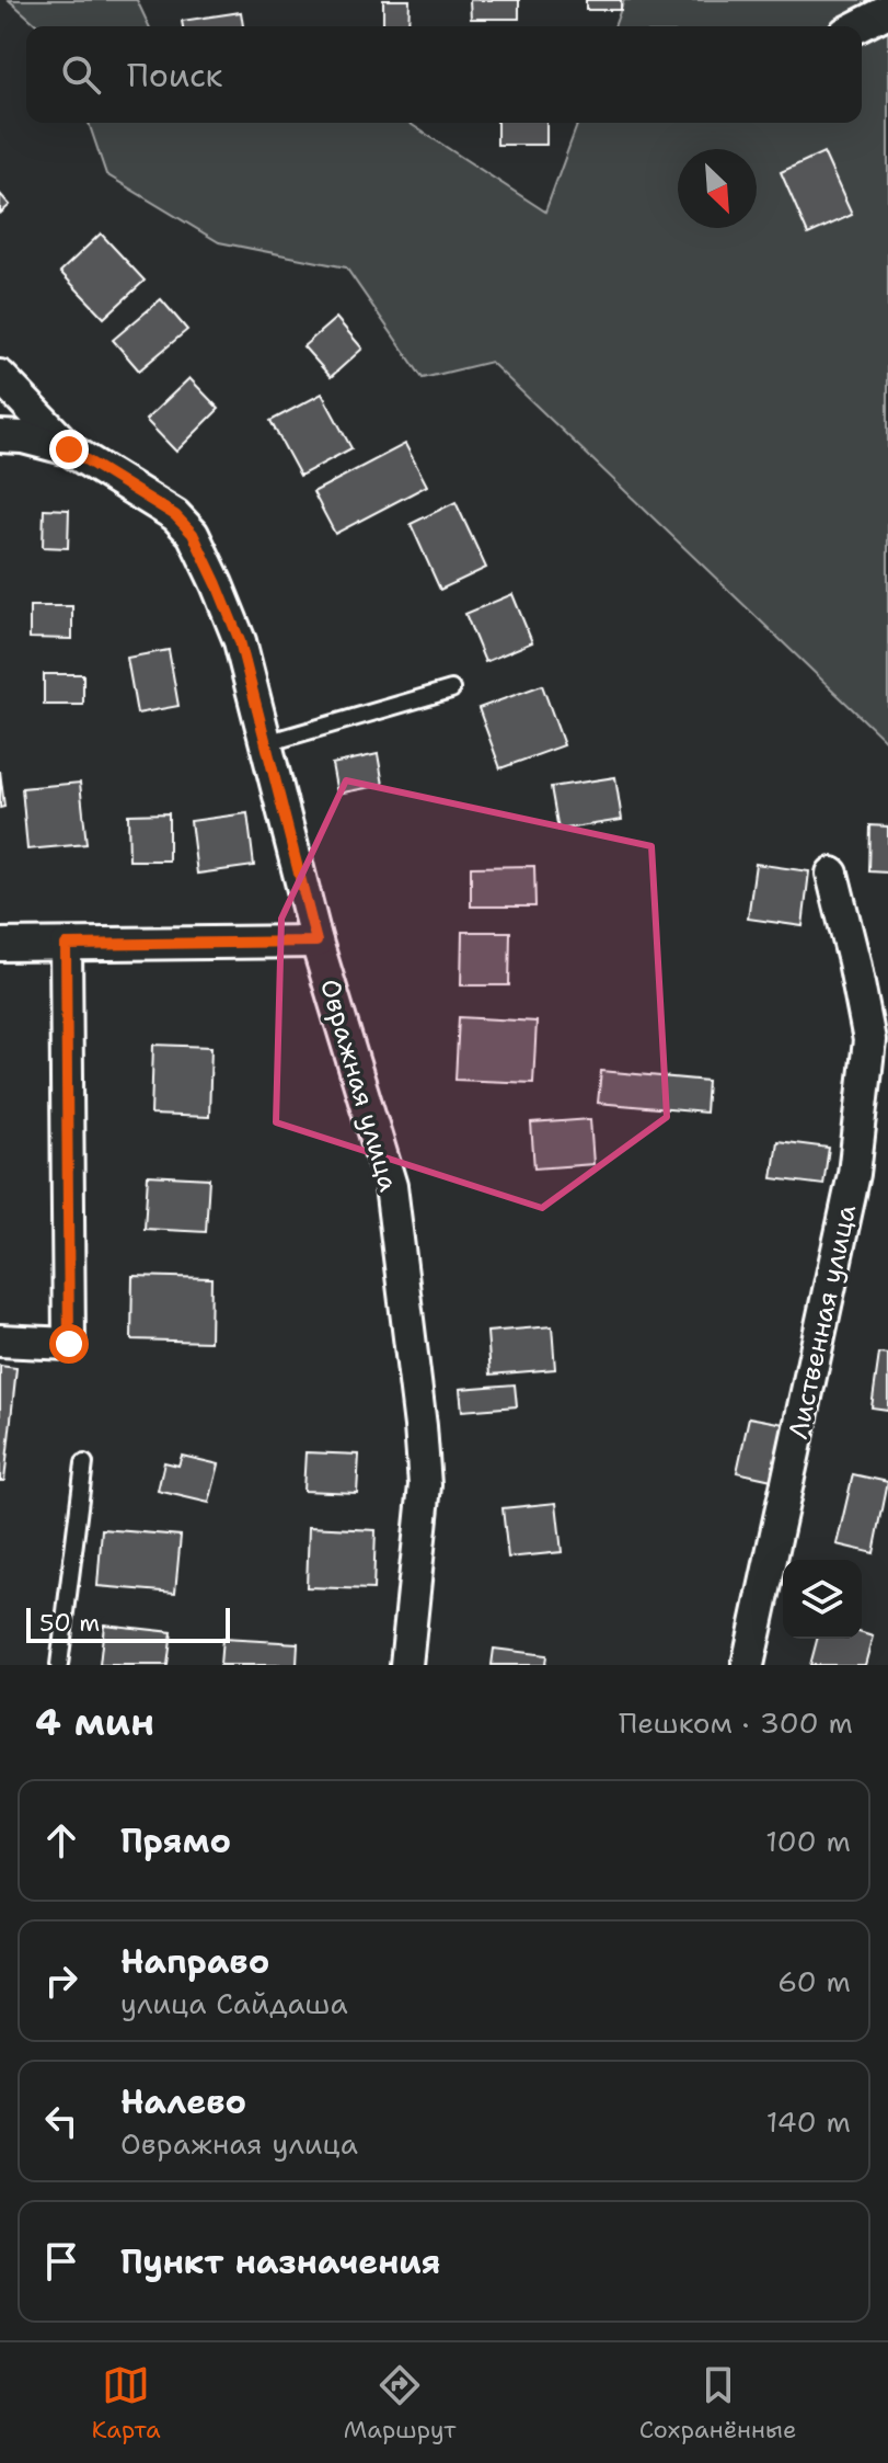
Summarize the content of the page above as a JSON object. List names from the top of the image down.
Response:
{
  "streets": {
    "street": ["Овражная улица", "Лиственная улица"]
  },
  "scale_bar": "50 m",
  "north": "bottom right",
  "page": {
    "search": "Поиск",
    "scale": "50 m",
    "heading": ["4 мин", "Пешком · 300 m"],
    "list": [
      ["Прямо", "100 m"],
      ["Направо", "улица Сайдаша", "60 m"],
      ["Налево", "Овражная улица", "140 m"],
      "Пункт назначения"
    ],
    "nav": ["Карта", "Маршрут", "Сохранённые"]
  }
}
